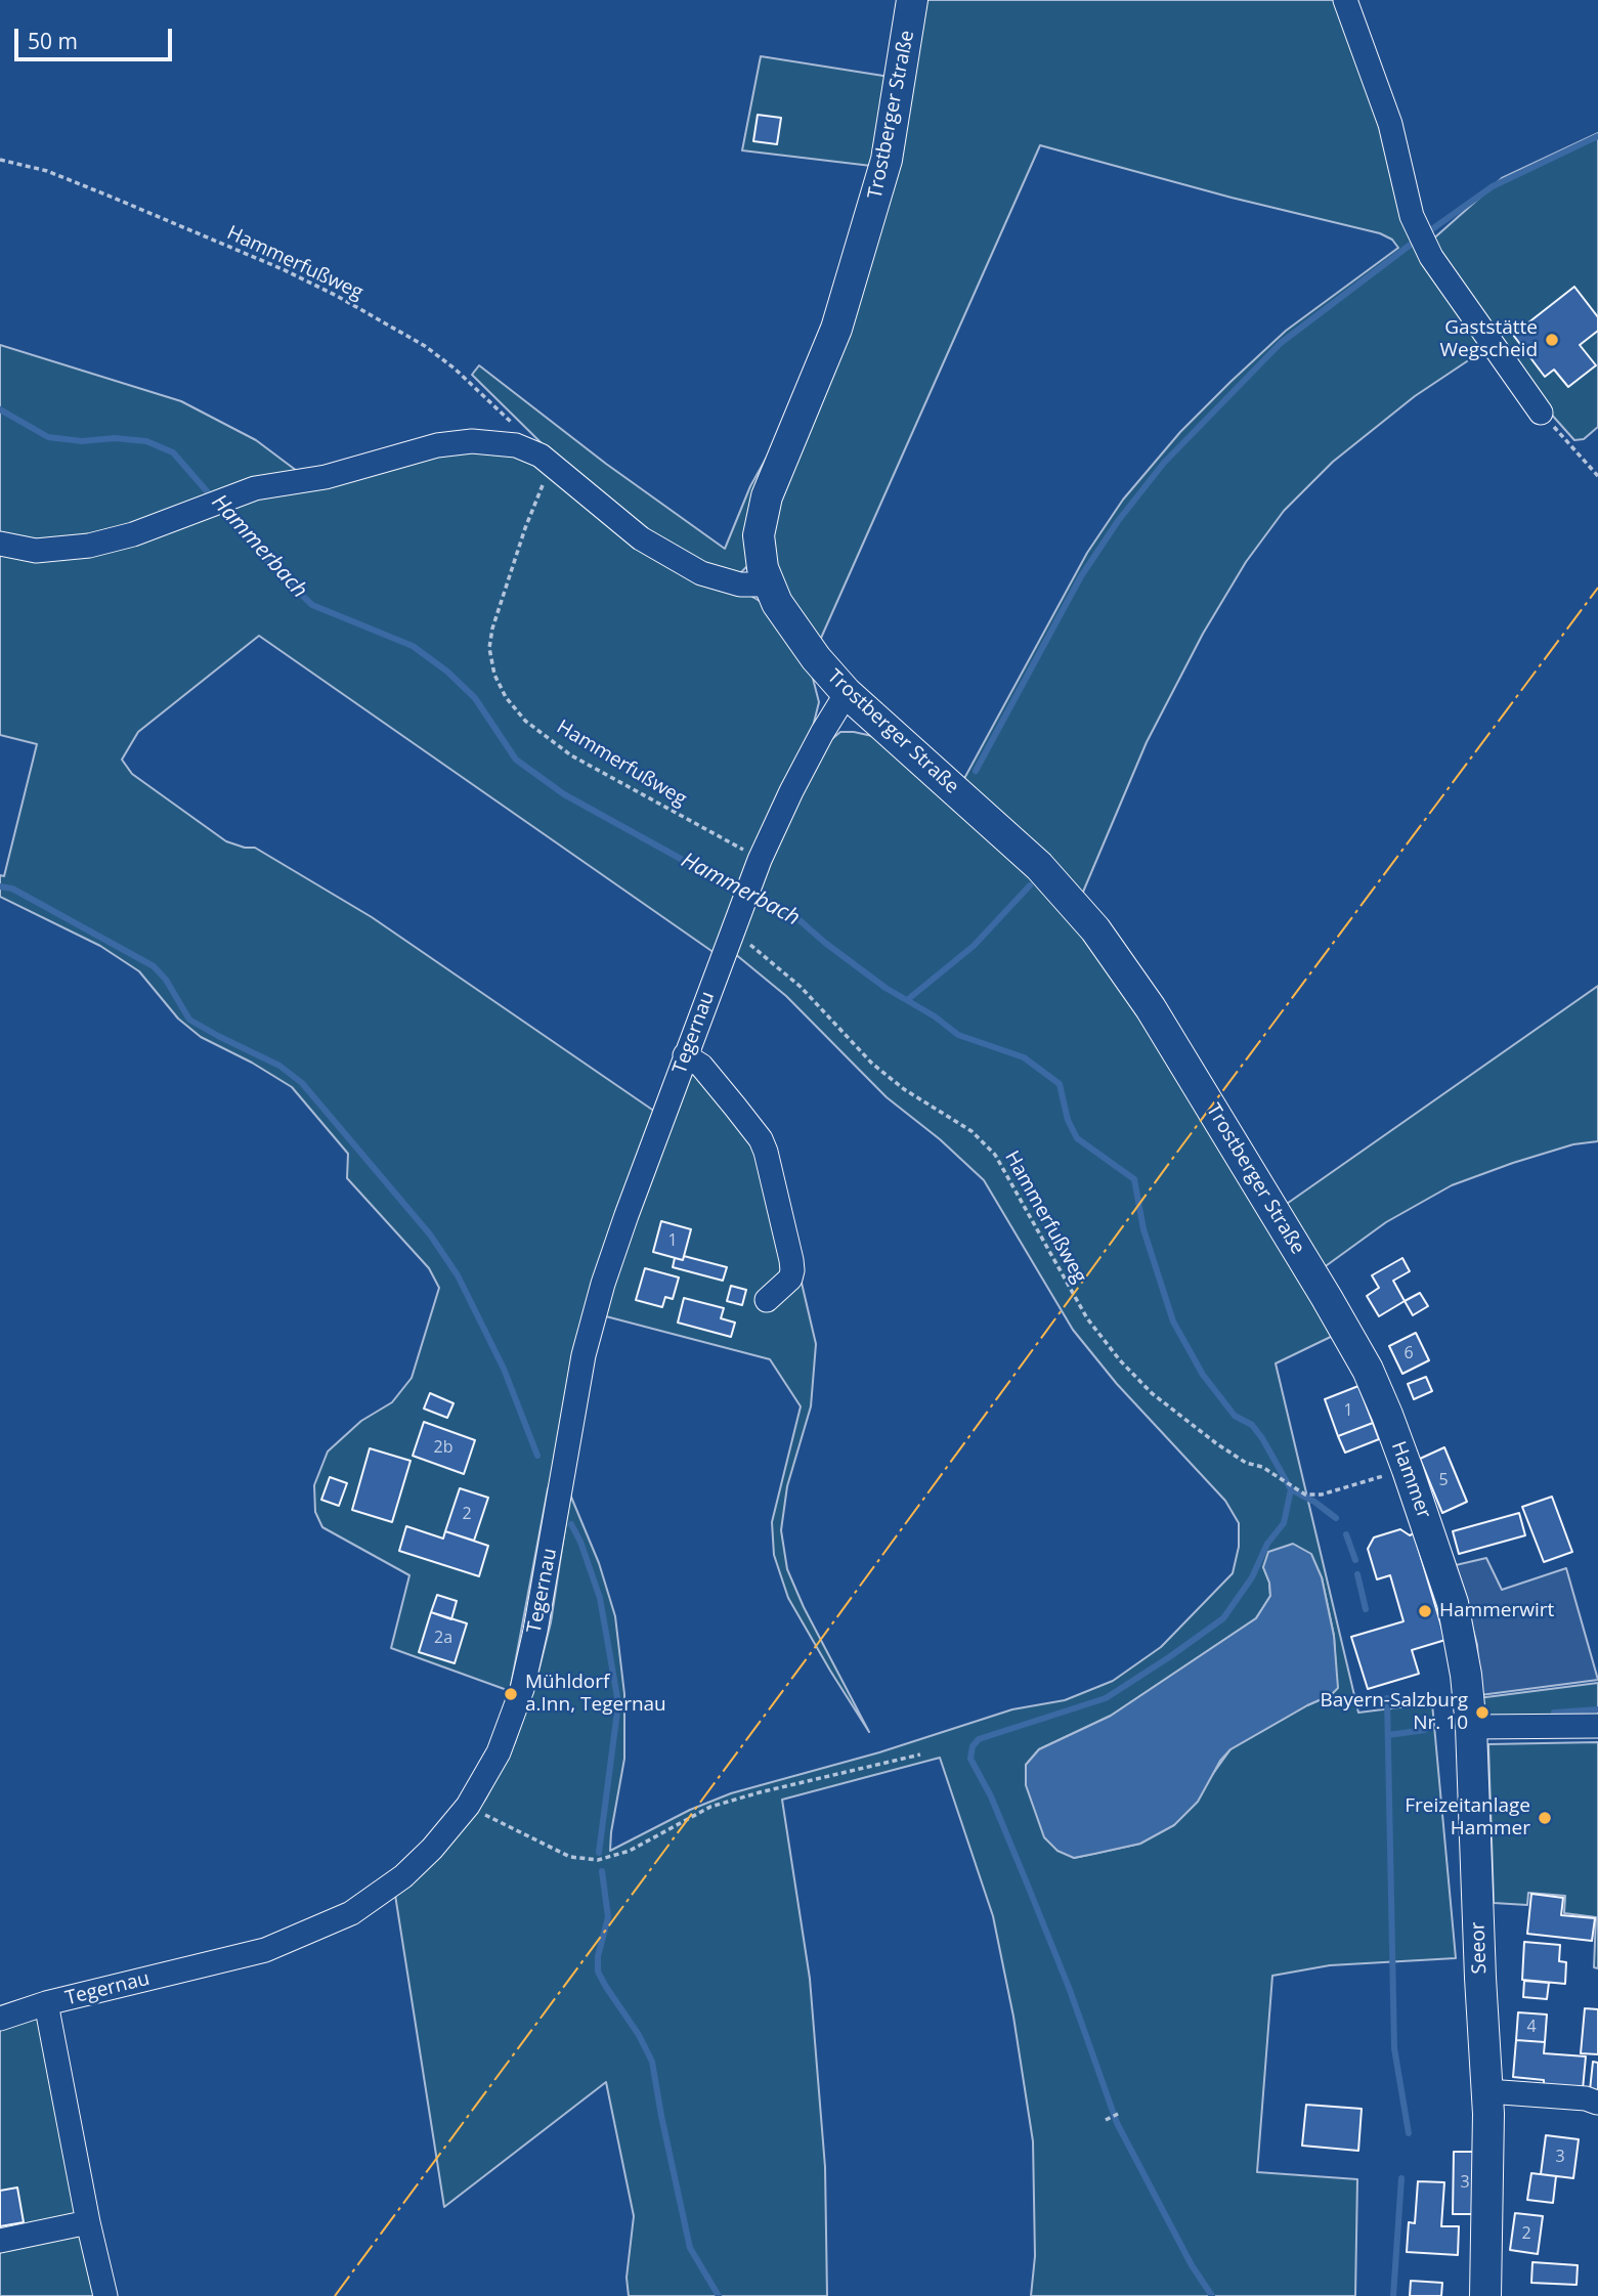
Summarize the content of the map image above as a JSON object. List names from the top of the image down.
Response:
{
  "streets": {
    "main road": ["Trostberger Straße", "Hammer", "Seeor"],
    "street": ["Tegernau"],
    "path": ["Hammerfußweg"]
  },
  "crossings": [
    ["Trostberger Straße", "Tegernau"],
    ["Trostberger Straße", "Hammer"],
    ["Hammerfußweg", "Tegernau"],
    ["Hammerfußweg", "Hammer"],
    ["Hammer", "Seeor"]
  ],
  "water": ["Hammerbach"],
  "places": [
    "Gaststätte Wegscheid",
    "Hammerwirt",
    "Mühldorf a.Inn, Tegernau",
    "Bayern-Salzburg Nr. 10",
    "Freizeitanlage Hammer"
  ],
  "house_numbers": [
    "1",
    "6",
    "1",
    "2b",
    "5",
    "2",
    "2a",
    "4",
    "3",
    "3",
    "2"
  ],
  "scale_bar": "50 m"
}
